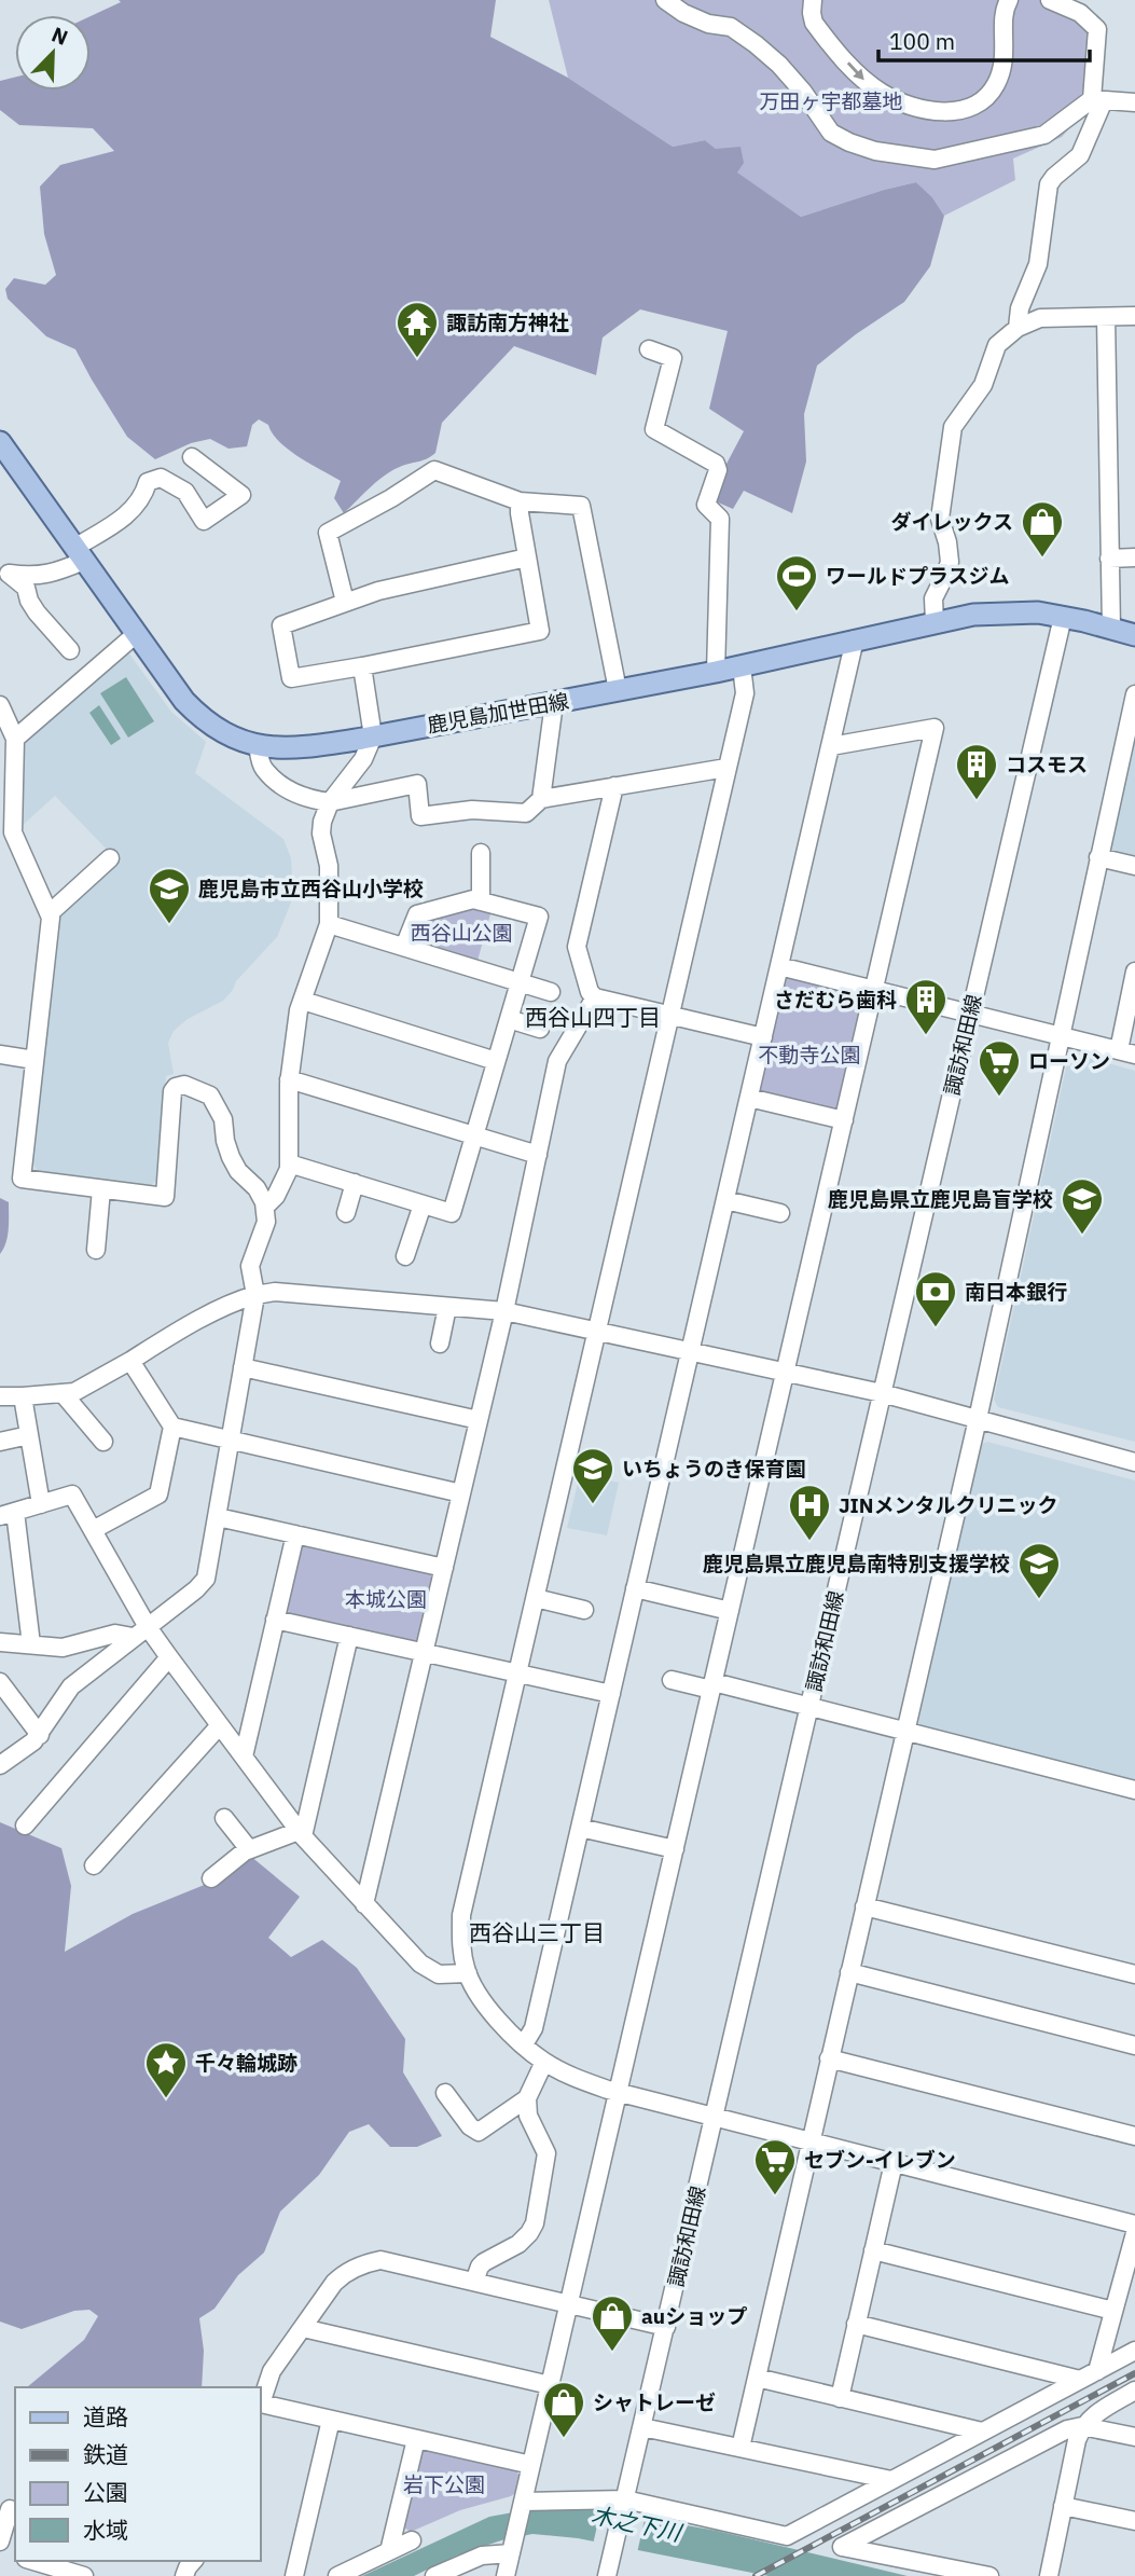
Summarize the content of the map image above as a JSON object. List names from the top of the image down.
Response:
{
  "streets": {
    "main road": ["鹿児島加世田線"],
    "street": ["諏訪和田線"]
  },
  "crossings": [
    ["鹿児島加世田線", "諏訪和田線"]
  ],
  "districts": ["西谷山四丁目", "西谷山三丁目"],
  "water": ["木之下川"],
  "parks": [
    "万田ヶ宇都墓地",
    "西谷山公園",
    "不動寺公園",
    "本城公園",
    "岩下公園"
  ],
  "places": {
    "temple": ["諏訪南方神社"],
    "shop": ["ダイレックス", "auショップ", "シャトレーゼ"],
    "sports": ["ワールドプラスジム"],
    "building": ["コスモス", "さだむら歯科"],
    "school or university": [
      "鹿児島市立西谷山小学校",
      "鹿児島県立鹿児島盲学校",
      "いちょうのき保育園",
      "鹿児島県立鹿児島南特別支援学校"
    ],
    "supermarket": ["ローソン", "セブン-イレブン"],
    "bank": ["南日本銀行"],
    "hospital": ["JINメンタルクリニック"],
    "place": ["千々輪城跡"]
  },
  "legend": [
    "道路",
    "鉄道",
    "公園",
    "水域"
  ],
  "scale_bar": "100 m",
  "north": "top right"
}
